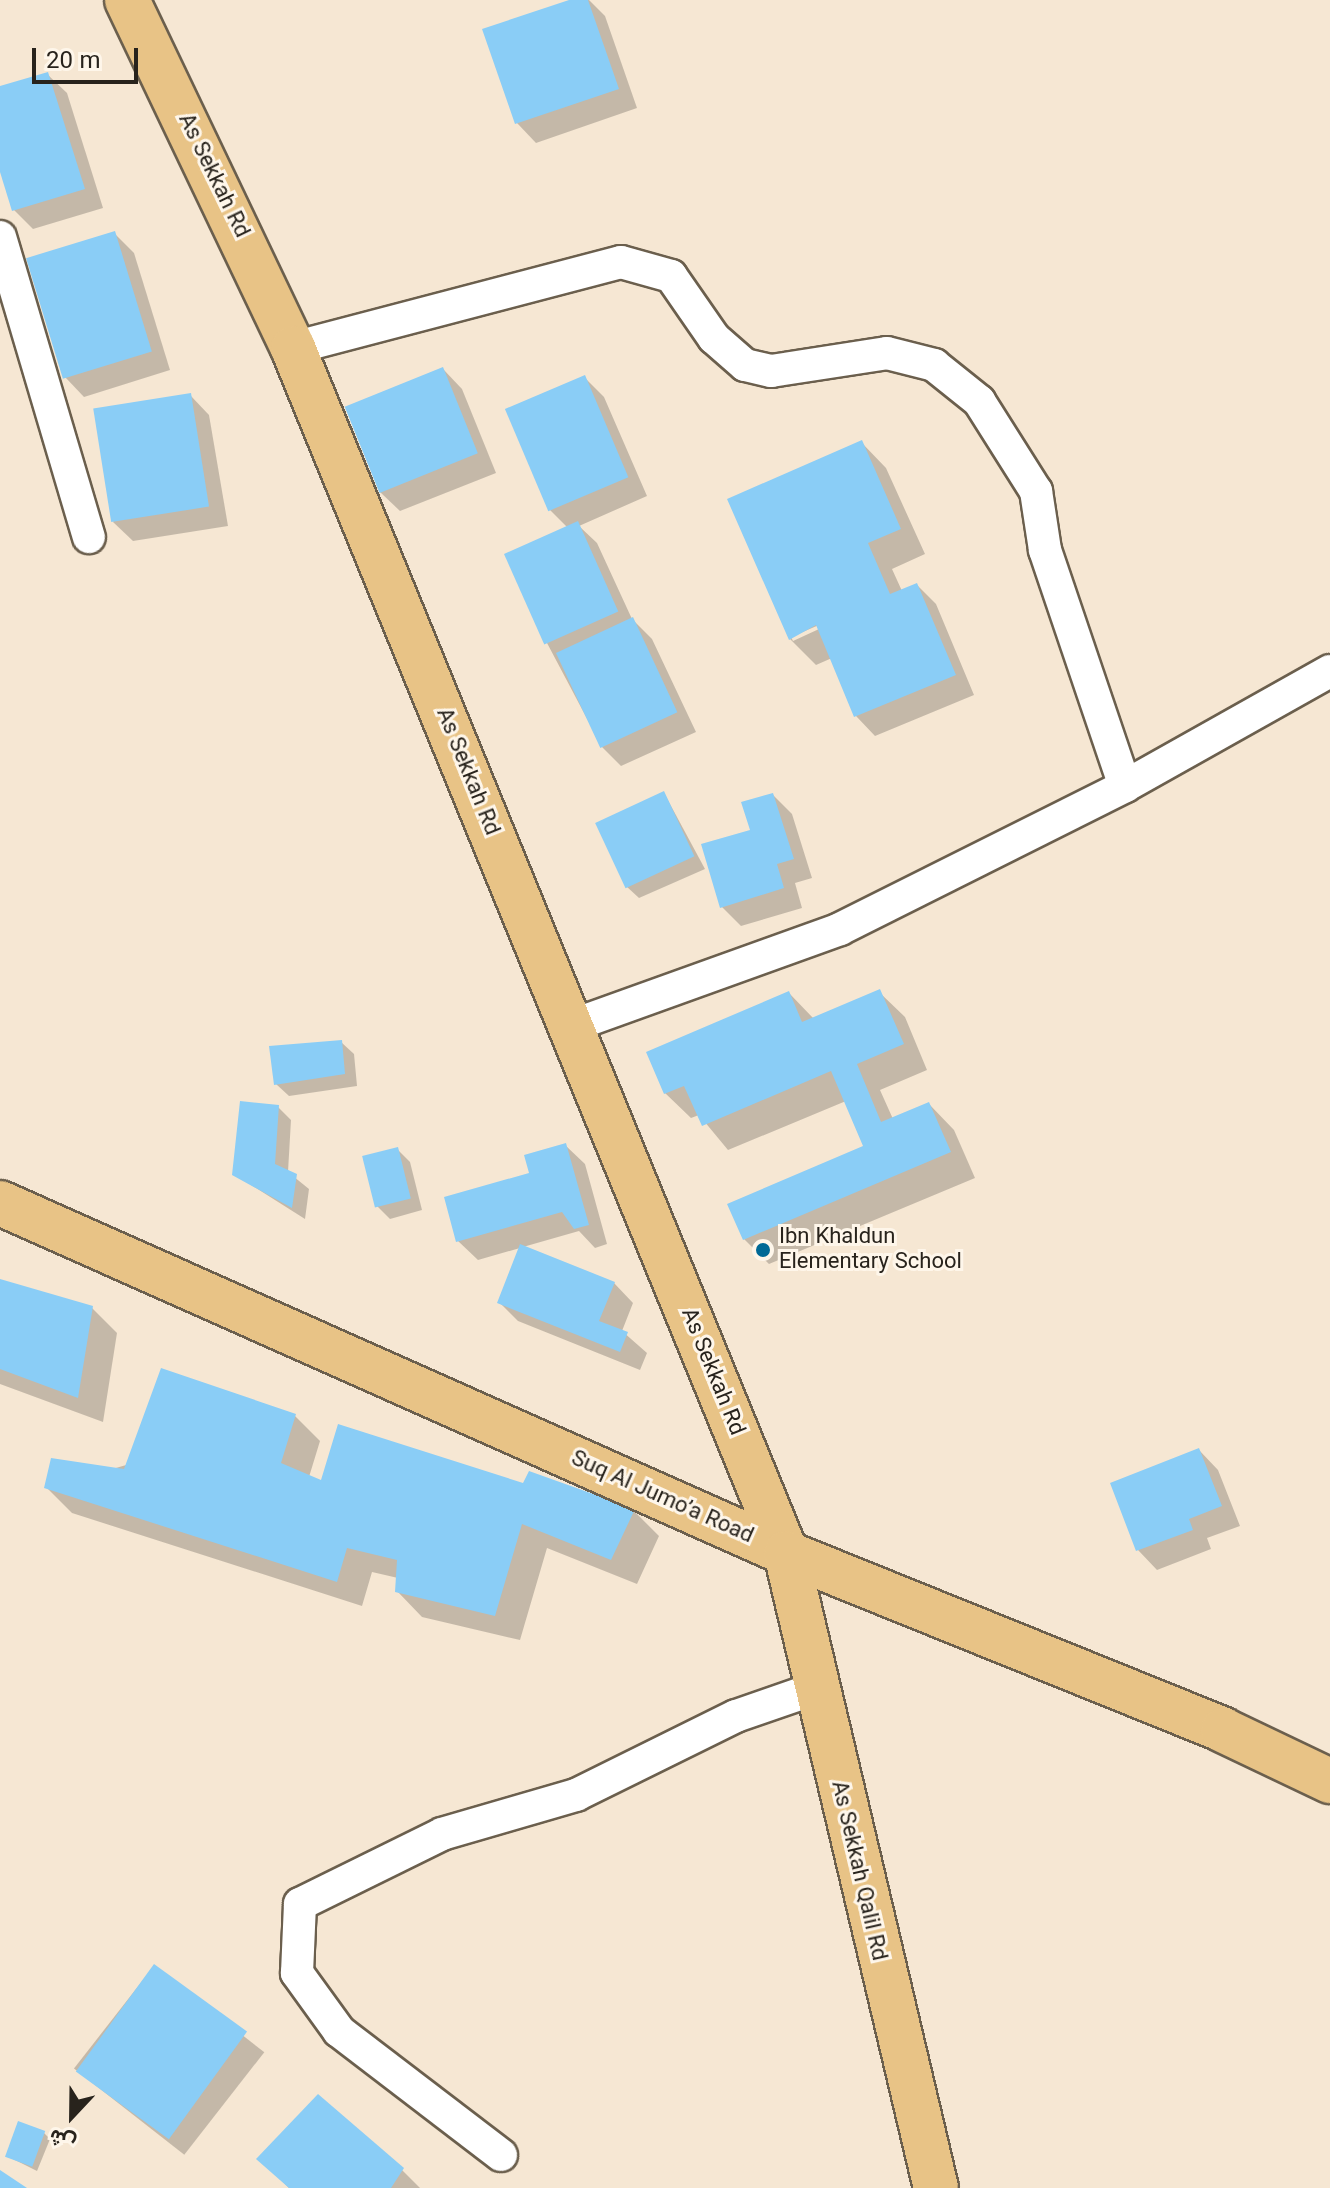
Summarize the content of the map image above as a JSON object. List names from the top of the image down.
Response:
{
  "streets": {
    "main road": ["As Sekkah Rd", "Suq Al Jumo’a Road", "As Sekkah Qalil Rd"]
  },
  "crossings": [
    ["As Sekkah Rd", "Suq Al Jumo’a Road"],
    ["As Sekkah Rd", "As Sekkah Qalil Rd"],
    ["Suq Al Jumo’a Road", "As Sekkah Qalil Rd"]
  ],
  "places": ["Ibn Khaldun Elementary School"],
  "scale_bar": "20 m",
  "north": "bottom"
}
